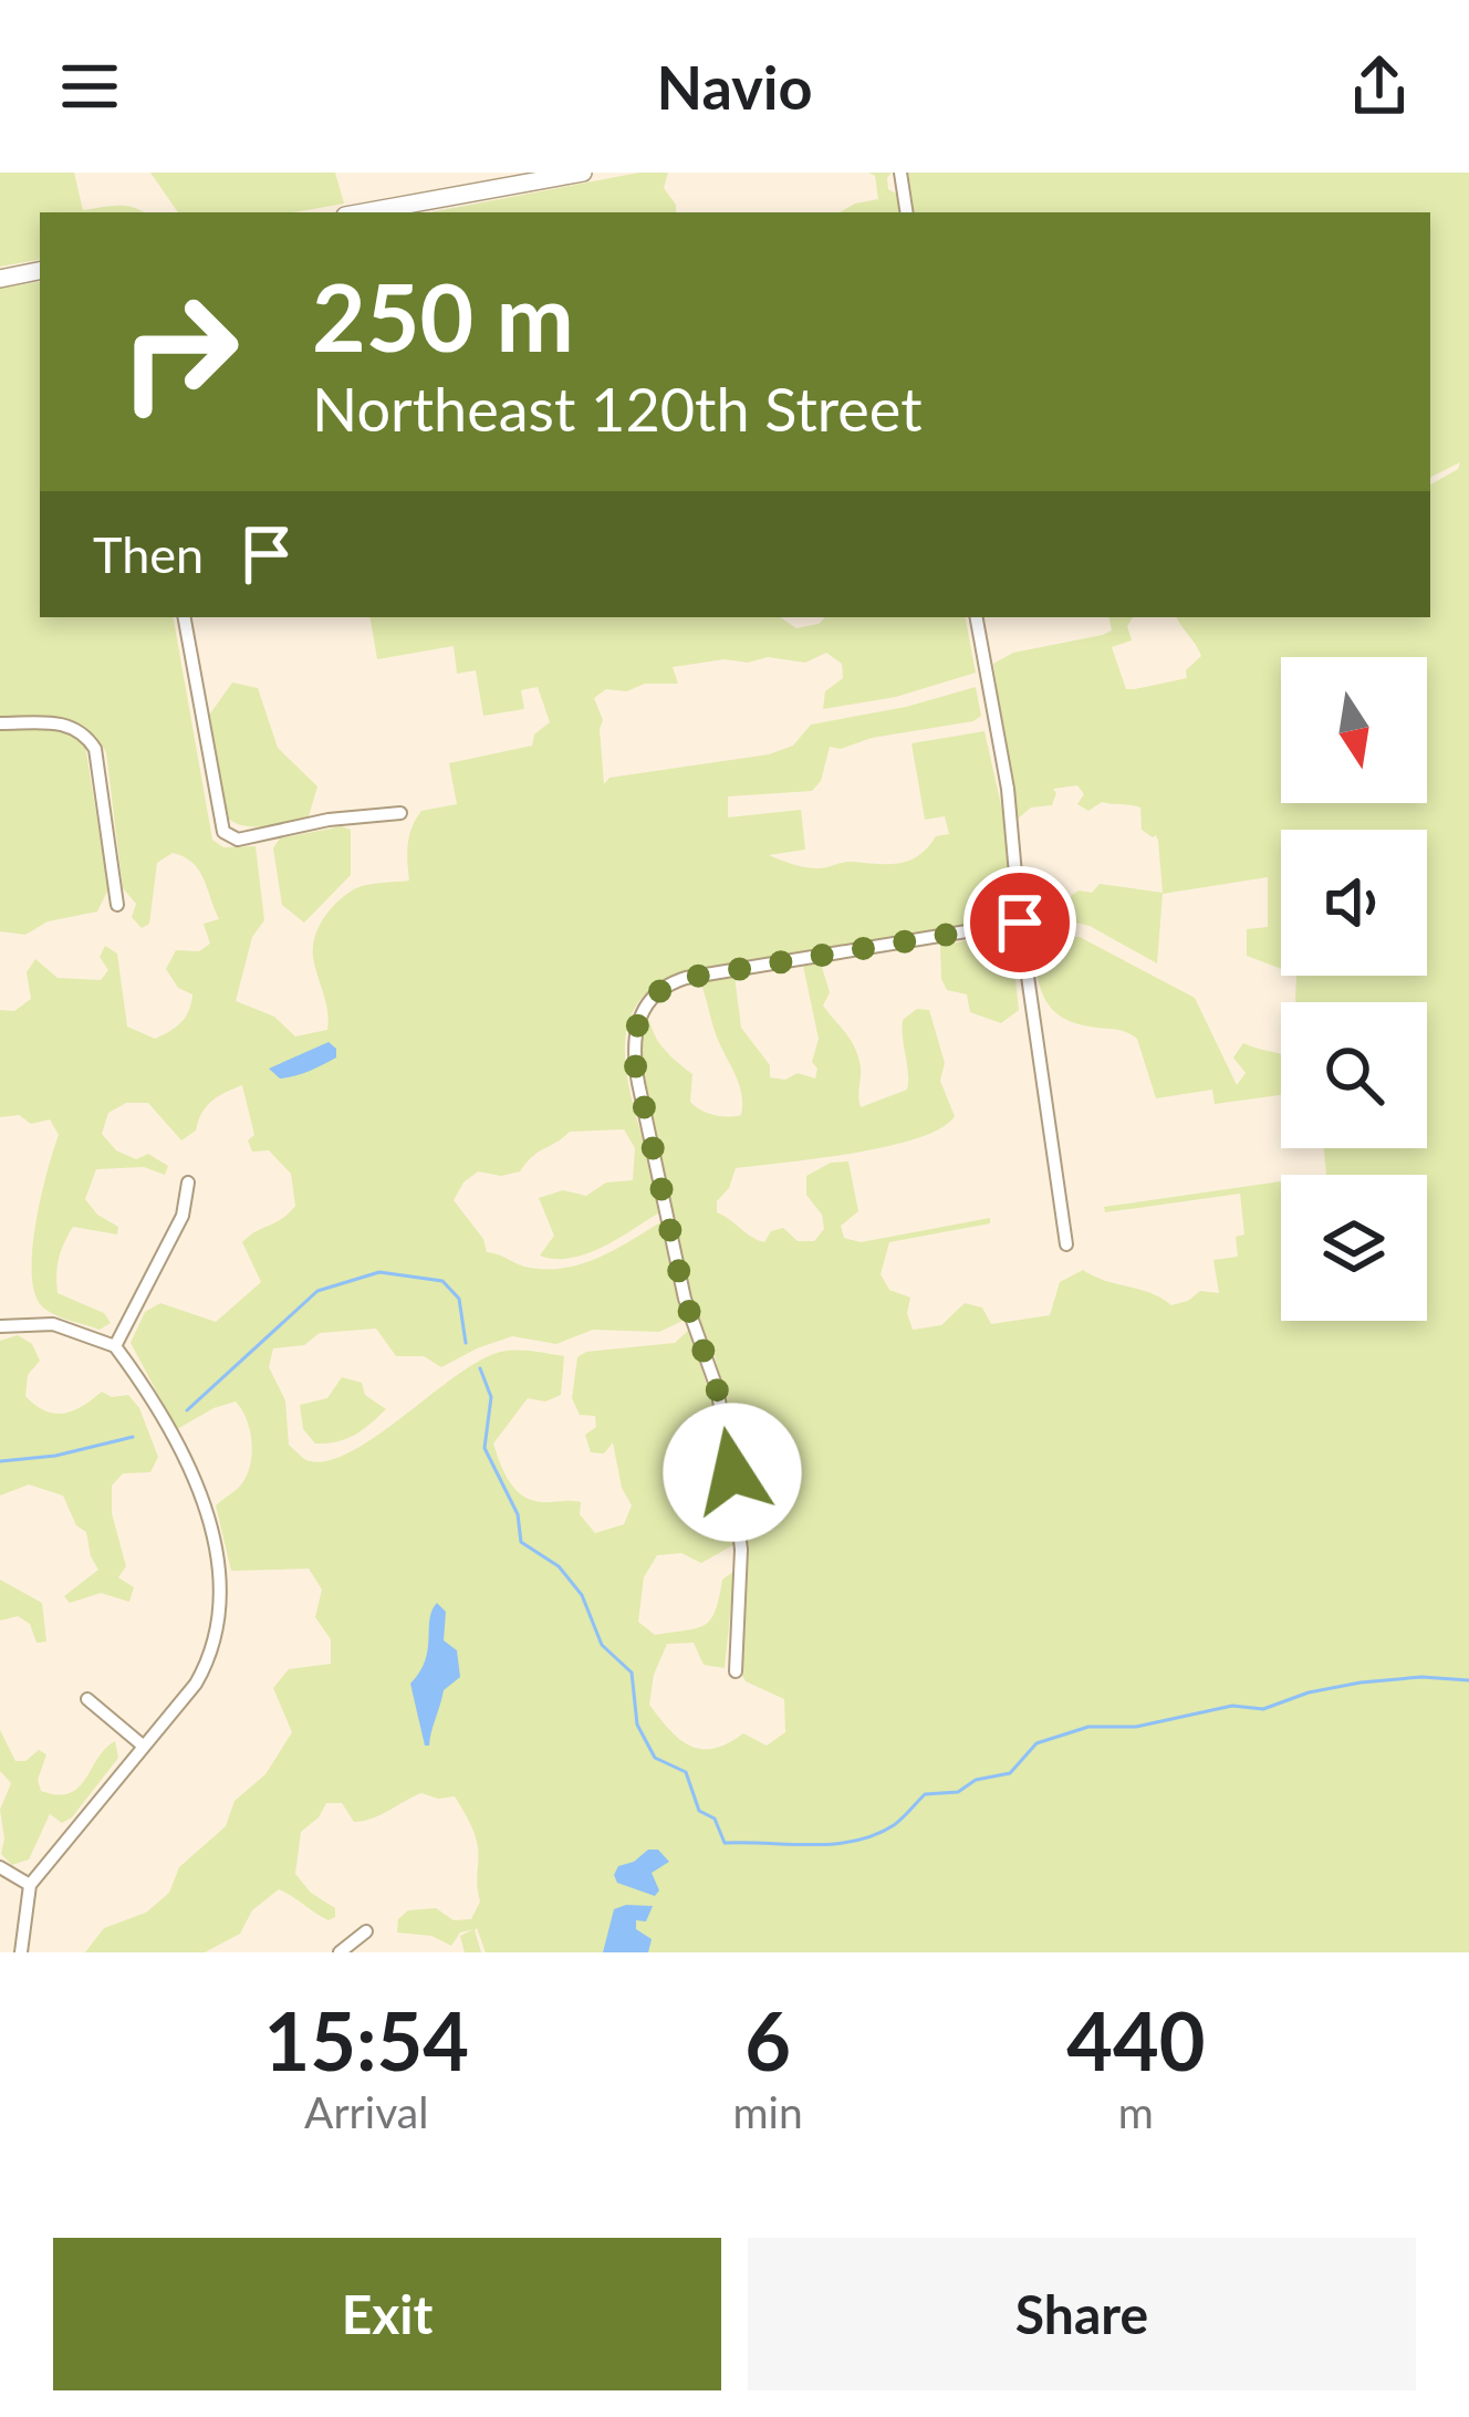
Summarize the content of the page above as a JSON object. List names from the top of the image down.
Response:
{
  "north": "bottom",
  "page": {
    "header": "Navio",
    "turn": ["250 m", "Northeast 120th Street"],
    "then": "Then",
    "eta": [
      "15:54",
      "Arrival",
      "6",
      "min",
      "440",
      "m"
    ],
    "buttons": ["Exit", "Share"]
  }
}
